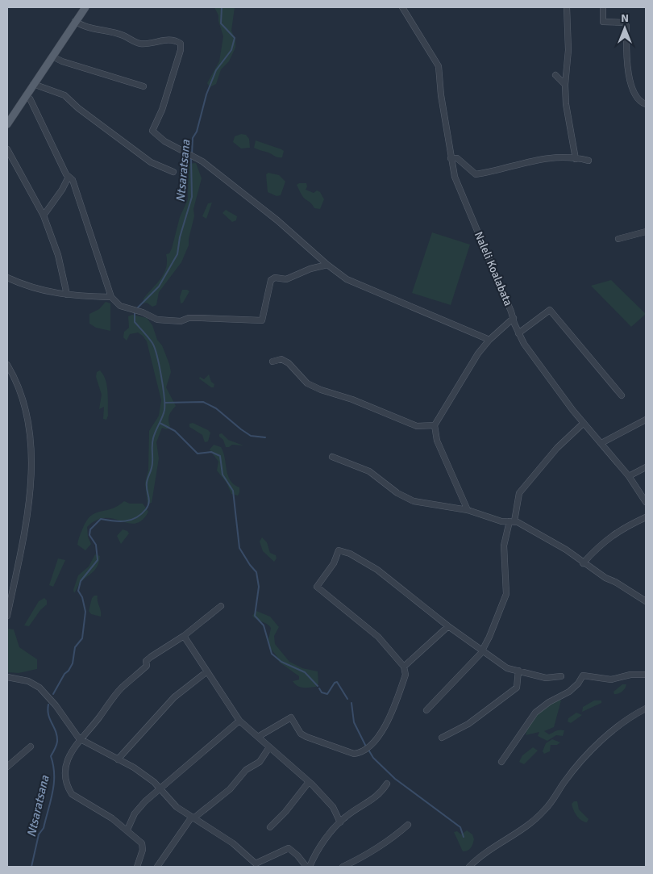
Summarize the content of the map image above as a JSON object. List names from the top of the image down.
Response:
{
  "streets": {
    "street": ["Naleli Koalabata"]
  },
  "water": ["Ntsaratsana"],
  "north": "top"
}
